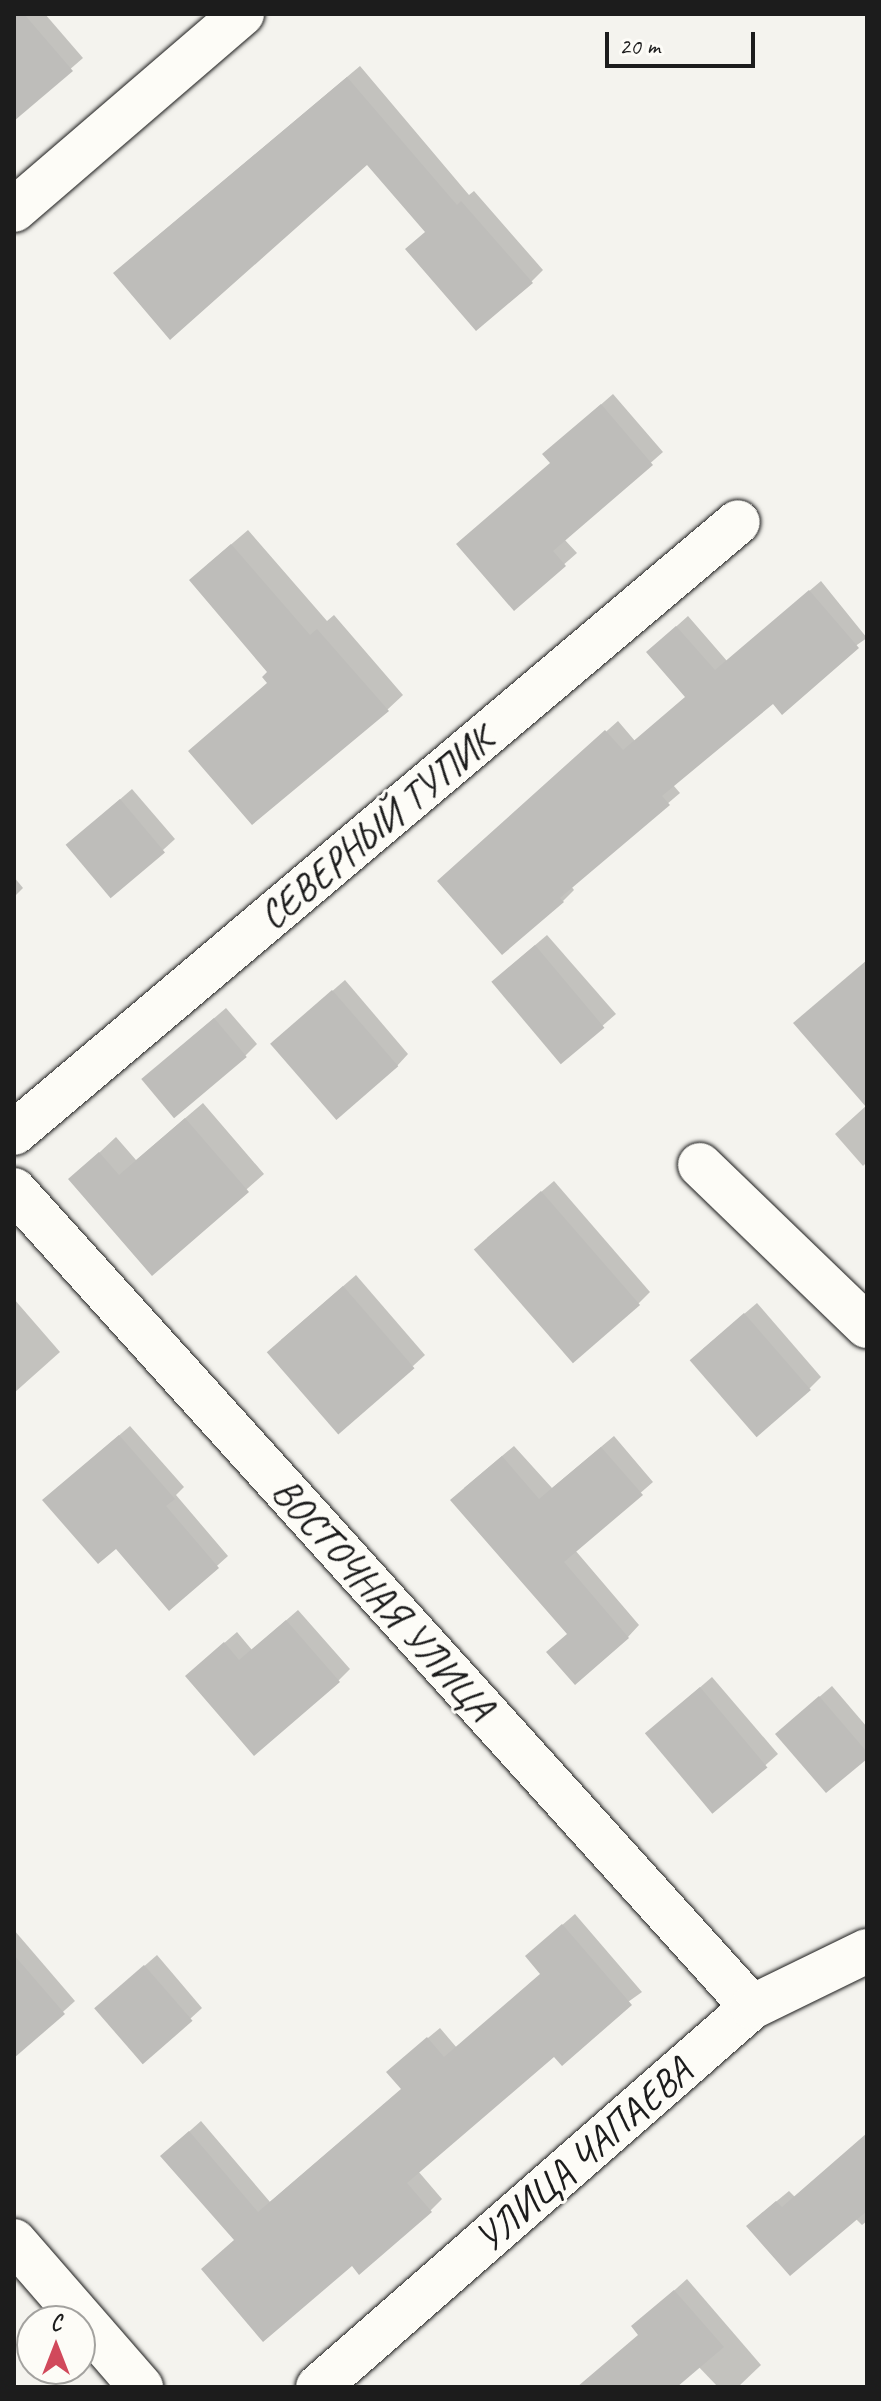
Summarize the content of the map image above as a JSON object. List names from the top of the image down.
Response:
{
  "streets": {
    "street": ["СЕВЕРНЫЙ ТУПИК", "ВОСТОЧНАЯ УЛИЦА", "УЛИЦА ЧАПАЕВА"]
  },
  "crossings": [
    ["ВОСТОЧНАЯ УЛИЦА", "УЛИЦА ЧАПАЕВА"]
  ],
  "scale_bar": "20 m",
  "north": "top"
}
